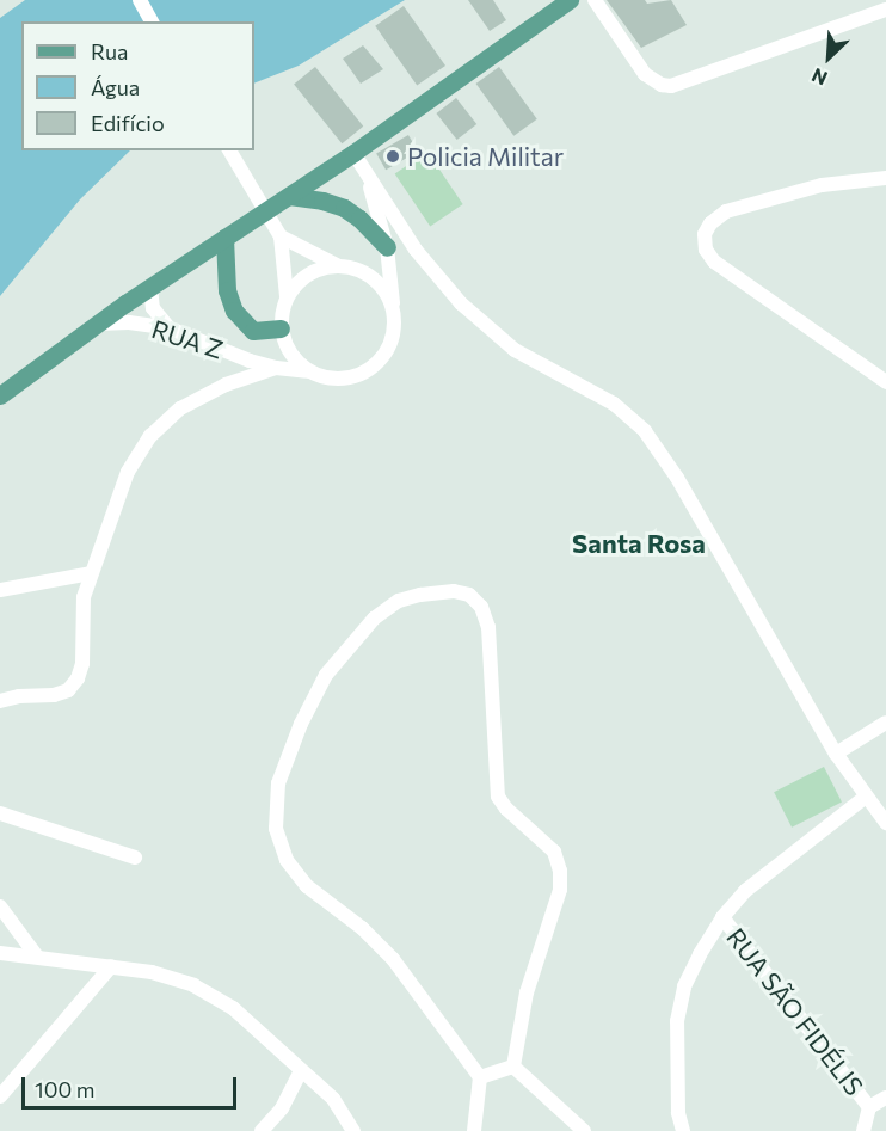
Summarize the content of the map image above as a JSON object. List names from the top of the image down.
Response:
{
  "streets": {
    "street": ["RUA Z", "RUA SÃO FIDÉLIS"]
  },
  "districts": ["Santa Rosa"],
  "places": ["Policia Militar"],
  "legend": ["Rua", "Água", "Edifício"],
  "scale_bar": "100 m",
  "north": "bottom left"
}
